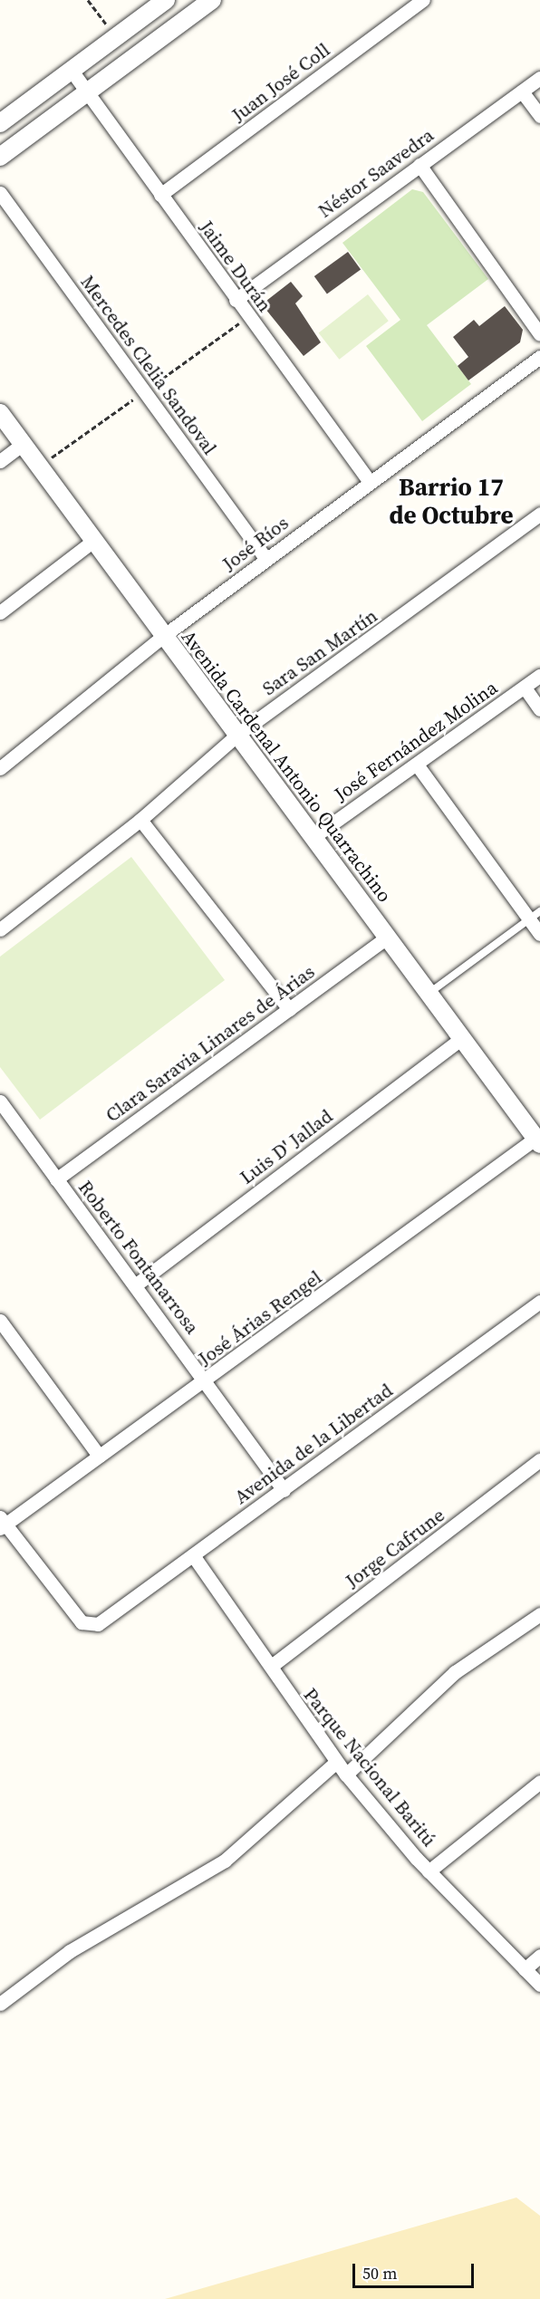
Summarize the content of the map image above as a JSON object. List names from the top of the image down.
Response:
{
  "streets": {
    "street": [
      "Juan José Coll",
      "Néstor Saavedra",
      "Jaime Durán",
      "Mercedes Clelia Sandoval",
      "José Ríos",
      "Sara San Martín",
      "José Fernández Molina",
      "Avenida Cardenal Antonio Quarrachino",
      "Clara Saravia Linares de Árias",
      "Luis D' Jallad",
      "Roberto Fontanarrosa",
      "José Árias Rengel",
      "Avenida de la Libertad",
      "Jorge Cafrune",
      "Parque Nacional Baritú"
    ]
  },
  "crossings": [
    ["Juan José Coll", "Jaime Durán"],
    ["Néstor Saavedra", "Jaime Durán"],
    ["Jaime Durán", "José Ríos"],
    ["Mercedes Clelia Sandoval", "José Ríos"],
    ["José Ríos", "Avenida Cardenal Antonio Quarrachino"],
    ["Sara San Martín", "Avenida Cardenal Antonio Quarrachino"],
    ["José Fernández Molina", "Avenida Cardenal Antonio Quarrachino"],
    ["Avenida Cardenal Antonio Quarrachino", "Clara Saravia Linares de Árias"],
    ["Avenida Cardenal Antonio Quarrachino", "Luis D' Jallad"],
    ["Avenida Cardenal Antonio Quarrachino", "José Árias Rengel"],
    ["Clara Saravia Linares de Árias", "Roberto Fontanarrosa"],
    ["Luis D' Jallad", "Roberto Fontanarrosa"],
    ["Roberto Fontanarrosa", "José Árias Rengel"],
    ["Roberto Fontanarrosa", "Avenida de la Libertad"],
    ["José Árias Rengel", "Avenida de la Libertad"],
    ["Avenida de la Libertad", "Parque Nacional Baritú"],
    ["Jorge Cafrune", "Parque Nacional Baritú"]
  ],
  "districts": ["Barrio 17 de Octubre"],
  "scale_bar": "50 m"
}
